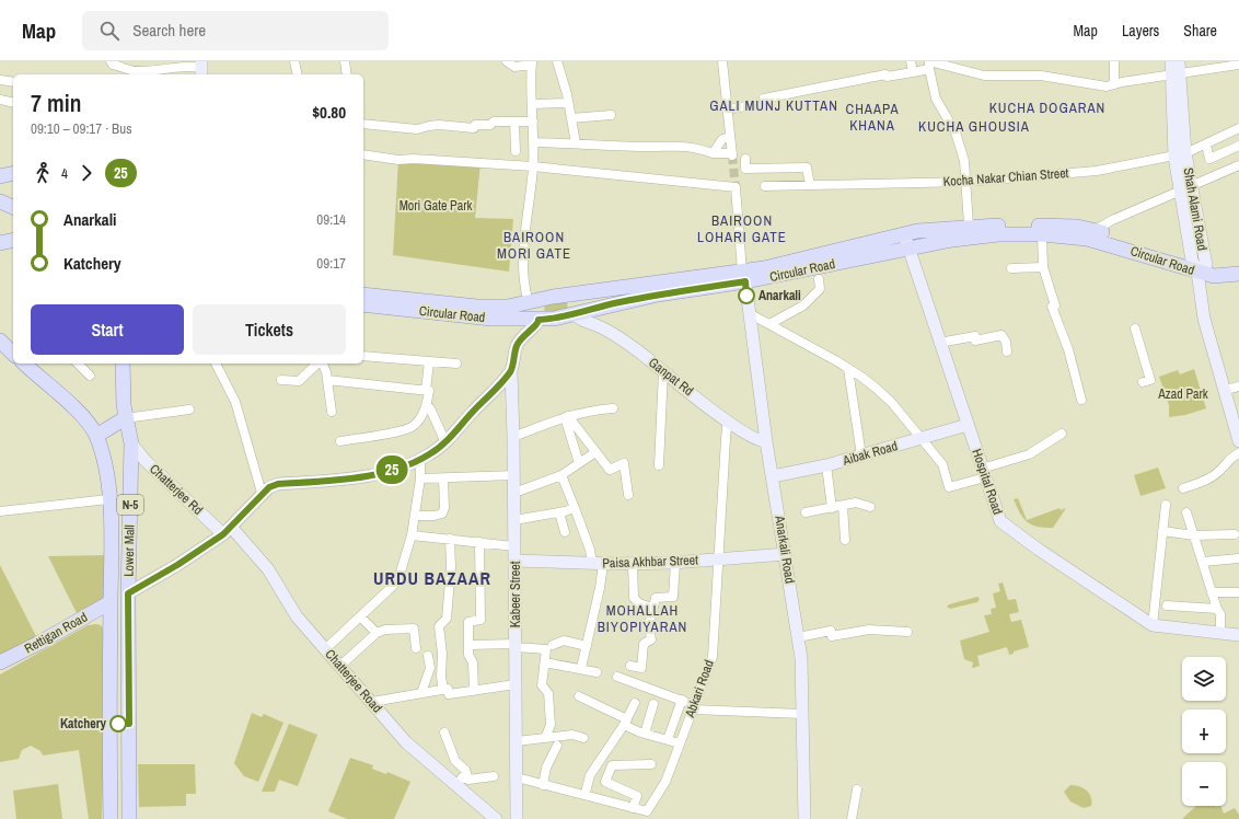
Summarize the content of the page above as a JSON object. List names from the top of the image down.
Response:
{
  "streets": {
    "main road": [
      "Circular Road",
      "N-5",
      "Lower Mall",
      "Rettigan Road"
    ],
    "street": [
      "Kocha Nakar Chian Street",
      "Shah Alami Road",
      "Ganpat Rd",
      "Aibak Road",
      "Hospital Road",
      "Chatterjee Rd",
      "Anarkali Road",
      "Paisa Akhbar Street",
      "Kabeer Street",
      "Chatterjee Road",
      "Abkari Road"
    ]
  },
  "crossings": [
    ["Kocha Nakar Chian Street", "Shah Alami Road"],
    ["Shah Alami Road", "Circular Road"],
    ["Circular Road", "Ganpat Rd"],
    ["Circular Road", "Hospital Road"],
    ["Circular Road", "Anarkali Road"],
    ["Ganpat Rd", "Anarkali Road"],
    ["Ganpat Rd", "Abkari Road"],
    ["Aibak Road", "Hospital Road"],
    ["Aibak Road", "Anarkali Road"],
    ["Chatterjee Rd", "Lower Mall"],
    ["Chatterjee Rd", "Chatterjee Road"],
    ["N-5", "Lower Mall"],
    ["Anarkali Road", "Paisa Akhbar Street"],
    ["Lower Mall", "Rettigan Road"],
    ["Paisa Akhbar Street", "Kabeer Street"],
    ["Paisa Akhbar Street", "Abkari Road"],
    ["Kabeer Street", "Abkari Road"]
  ],
  "districts": [
    "GALI MUNJ KUTTAN",
    "KUCHA DOGARAN",
    "CHAAPA KHANA",
    "KUCHA GHOUSIA",
    "BAIROON LOHARI GATE",
    "BAIROON MORI GATE",
    "URDU BAZAAR",
    "MOHALLAH BIYOPIYARAN"
  ],
  "parks": ["Mori Gate Park", "Azad Park"],
  "places": ["Anarkali", "Katchery"],
  "lines": ["bus line 25"],
  "page": {
    "header": "Map",
    "search": "Search here",
    "nav": ["Map", "Layers", "Share"],
    "on_map": "25",
    "heading": ["7 min", "09:10 – 09:17 · Bus", "$0.80"],
    "legs": ["4", "25"],
    "list": [
      {
        "name": "Anarkali",
        "value": "09:14"
      },
      {
        "name": "Katchery",
        "value": "09:17"
      }
    ],
    "buttons": ["Start", "Tickets"],
    "map_buttons": ["+", "−"]
  }
}
